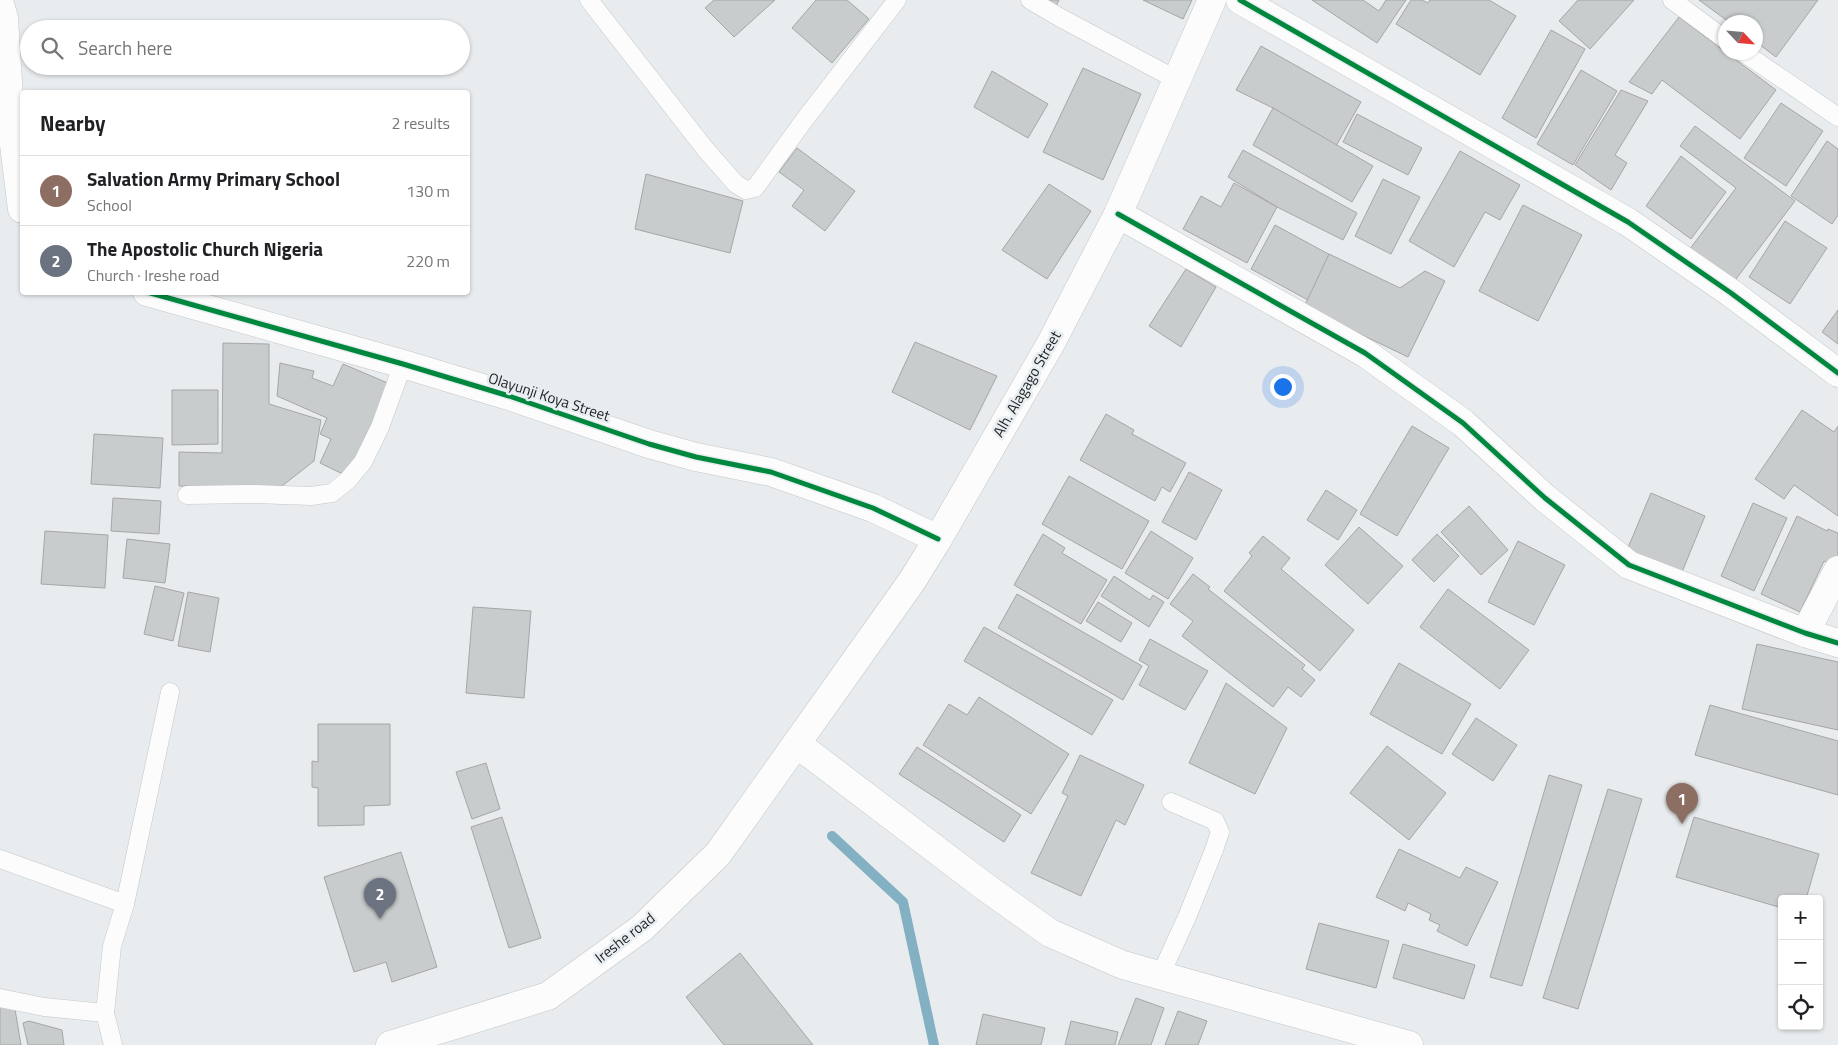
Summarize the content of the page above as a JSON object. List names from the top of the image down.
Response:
{
  "streets": {
    "street": ["Alh. Alagago Street", "Olayunji Koya Street", "Ireshe road"]
  },
  "crossings": [
    ["Alh. Alagago Street", "Olayunji Koya Street"],
    ["Alh. Alagago Street", "Ireshe road"]
  ],
  "north": "bottom right",
  "page": {
    "search": "Search here",
    "heading": ["Nearby", "2 results"],
    "list": [
      {
        "mark": "1",
        "name": "Salvation Army Primary School",
        "note": "School",
        "value": "130 m"
      },
      {
        "mark": "2",
        "name": "The Apostolic Church Nigeria",
        "note": "Church · Ireshe road",
        "value": "220 m"
      }
    ],
    "pins": ["1", "2"],
    "map_buttons": ["+", "−"]
  }
}
